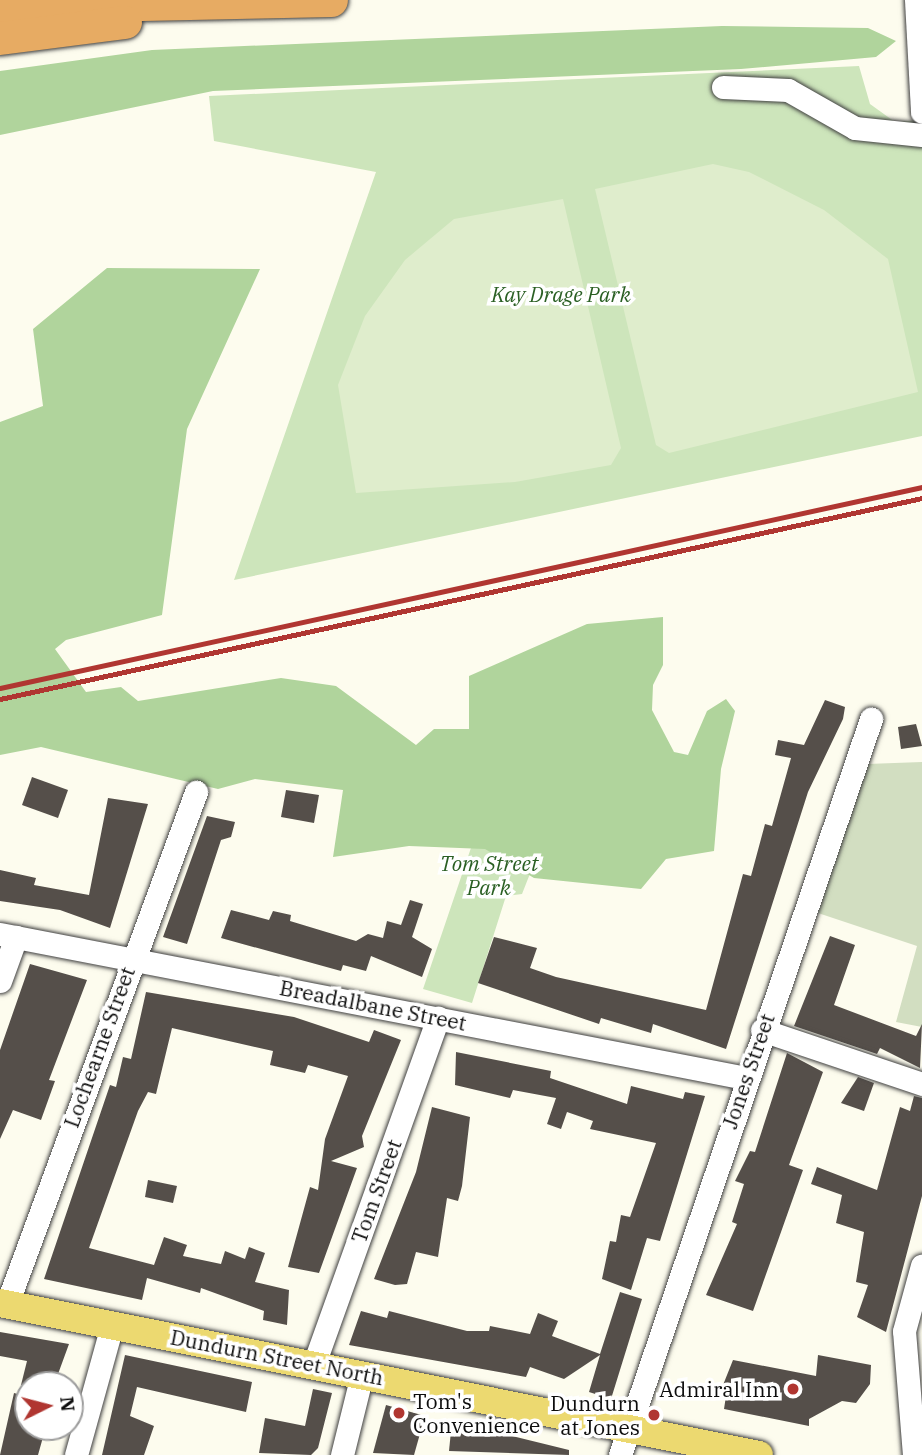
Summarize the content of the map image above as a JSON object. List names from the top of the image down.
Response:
{
  "streets": {
    "main road": ["Dundurn Street North"],
    "street": [
      "Breadalbane Street",
      "Lochearne Street",
      "Jones Street",
      "Tom Street"
    ]
  },
  "crossings": [
    ["Breadalbane Street", "Lochearne Street"],
    ["Breadalbane Street", "Jones Street"],
    ["Breadalbane Street", "Tom Street"],
    ["Lochearne Street", "Dundurn Street North"],
    ["Jones Street", "Dundurn Street North"],
    ["Tom Street", "Dundurn Street North"]
  ],
  "parks": ["Kay Drage Park", "Tom Street Park"],
  "places": ["Admiral Inn", "Tom's Convenience", "Dundurn at Jones"],
  "north": "right"
}
